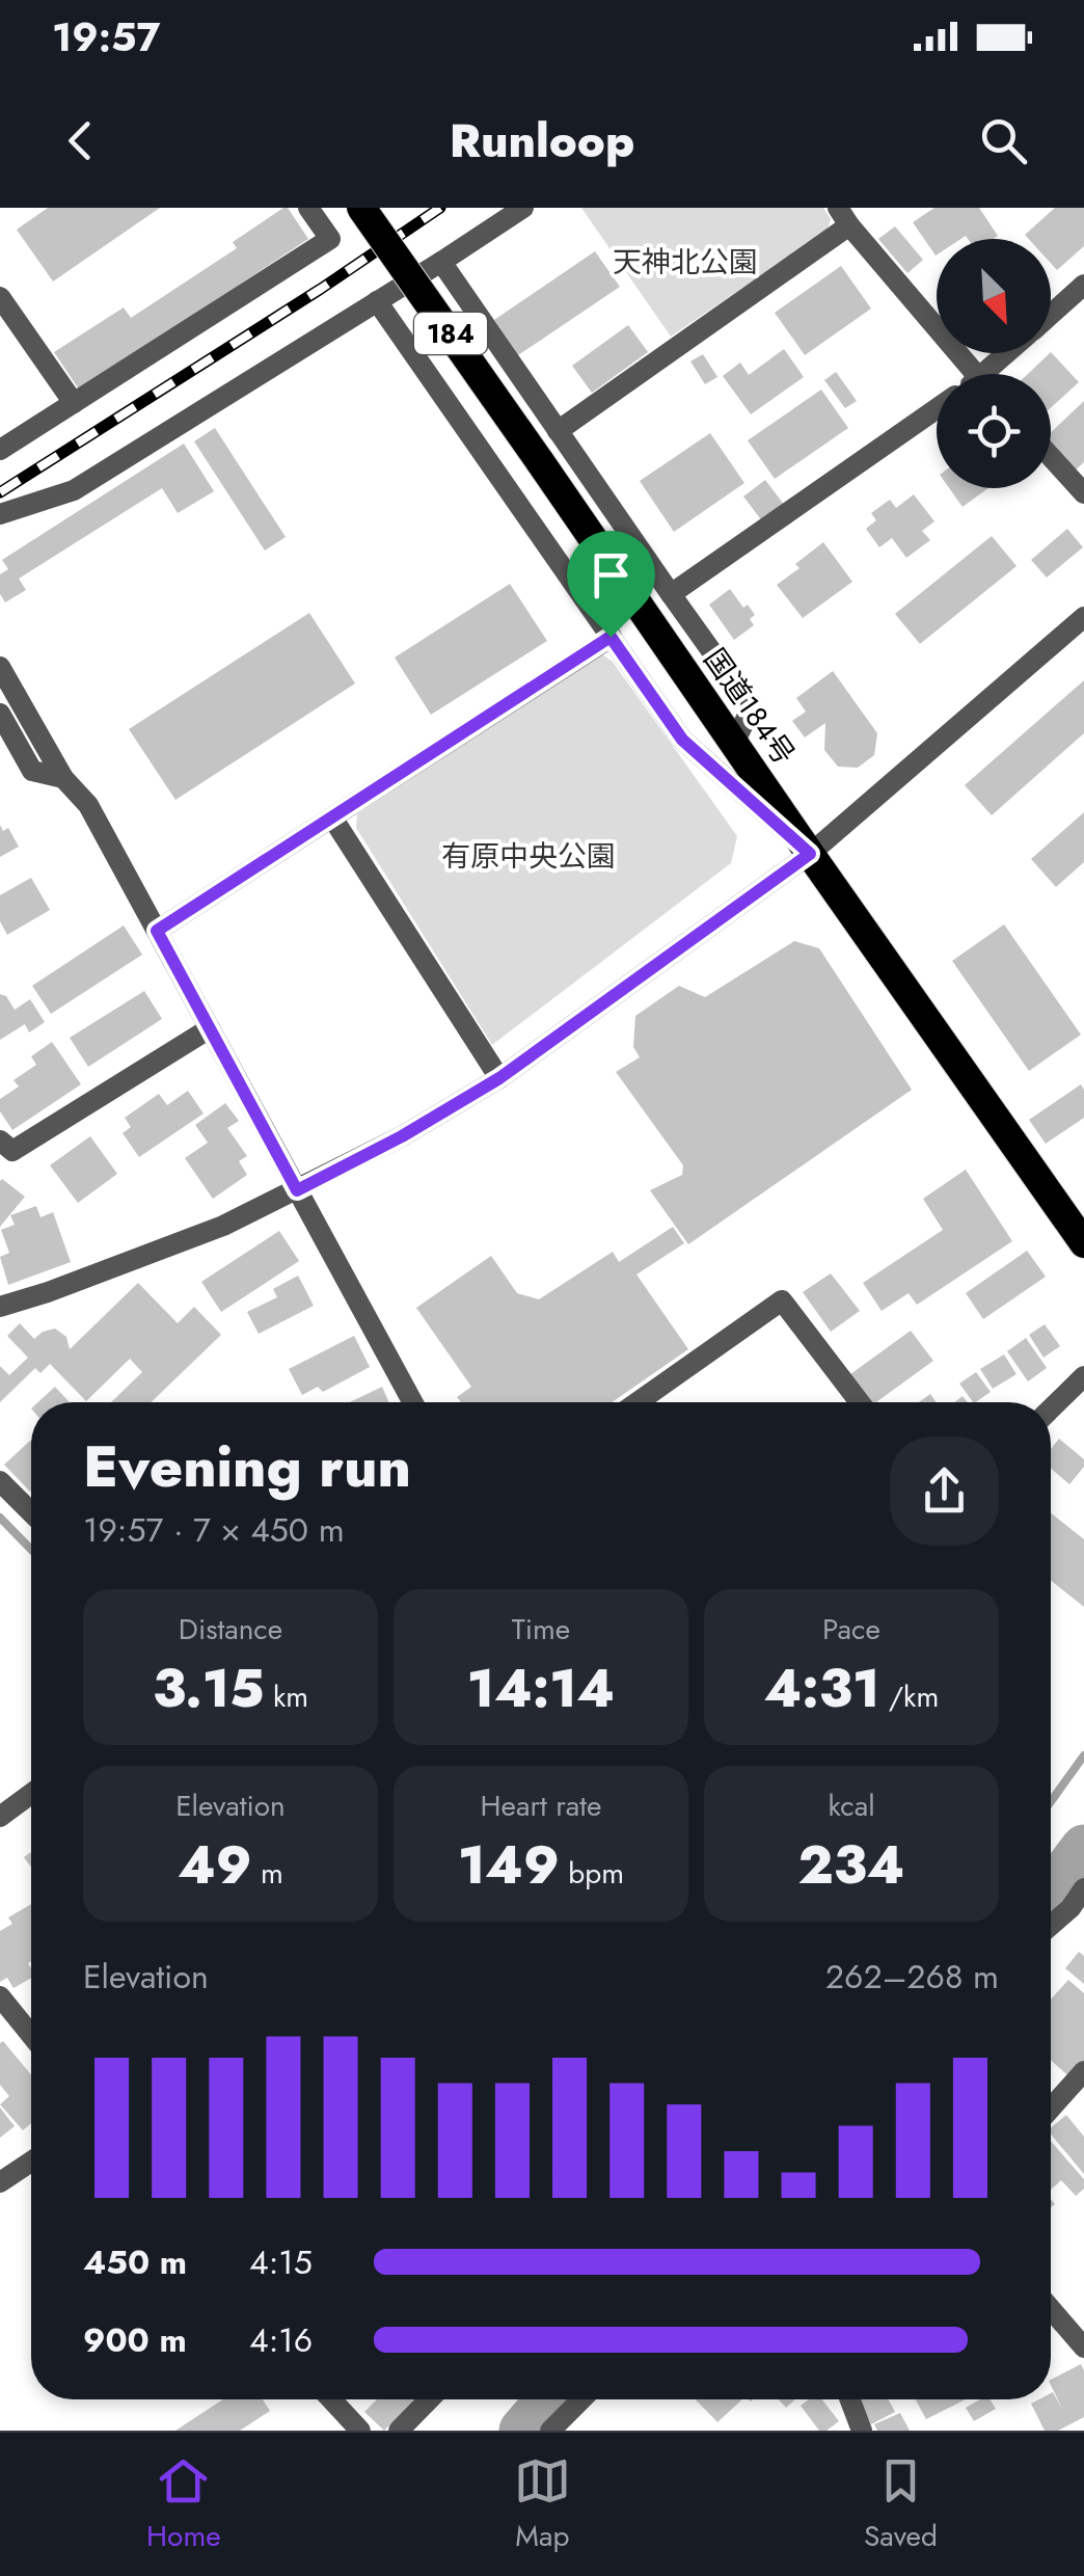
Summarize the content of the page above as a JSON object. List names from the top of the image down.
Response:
{
  "streets": {
    "highway": ["184", "国道184号"]
  },
  "parks": ["天神北公園", "有原中央公園"],
  "north": "bottom right",
  "page": {
    "status": "19:57",
    "header": "Runloop",
    "heading": ["Evening run", "19:57 · 7 × 450 m"],
    "stats": [
      ["Distance", "3.15 km"],
      ["Time", "14:14"],
      ["Pace", "4:31 /km"],
      ["Elevation", "49 m"],
      ["Heart rate", "149 bpm"],
      ["kcal", "234"]
    ],
    "chart": ["Elevation", "262–268 m"],
    "list": [
      {
        "name": "450 m",
        "note": "4:15"
      },
      {
        "name": "900 m",
        "note": "4:16"
      }
    ],
    "tabs": ["Home", "Map", "Saved"]
  }
}
